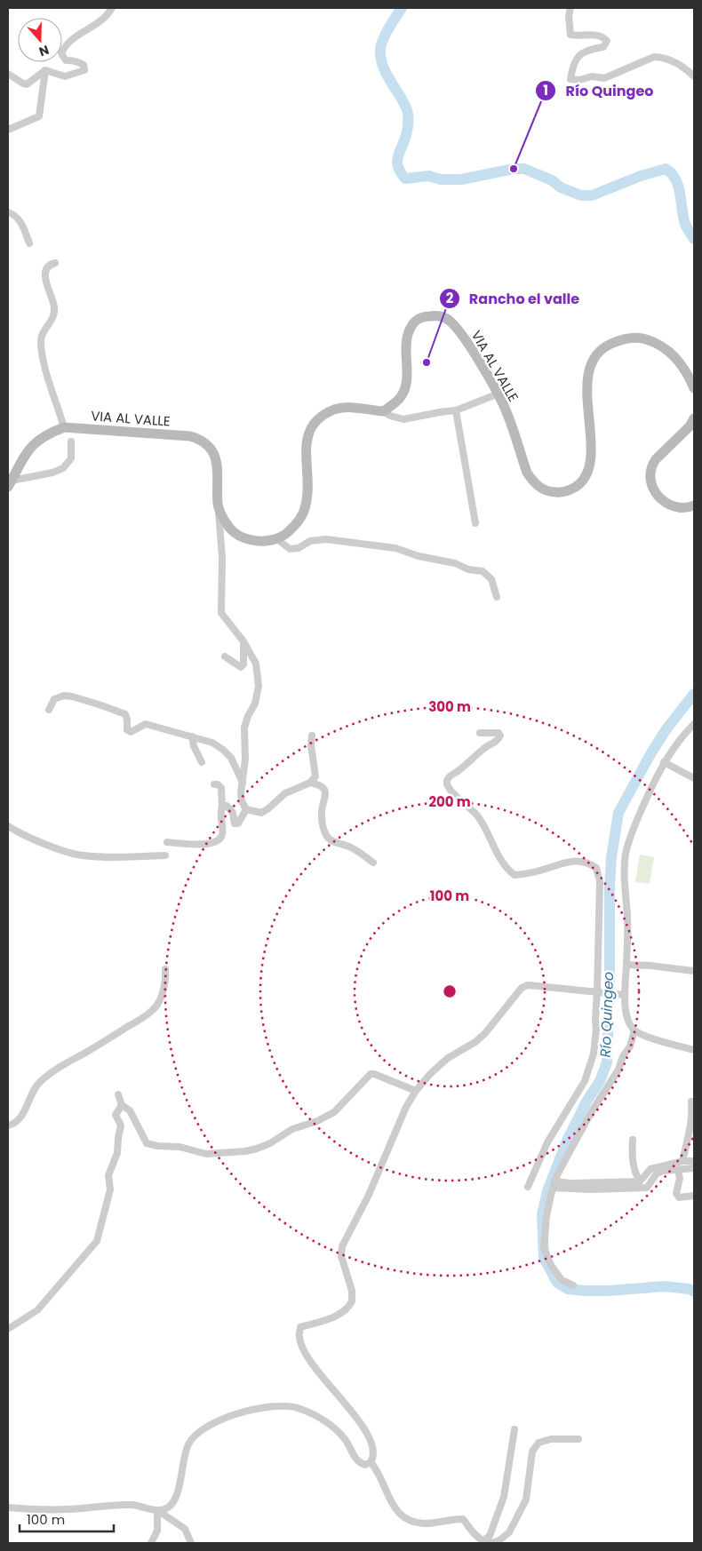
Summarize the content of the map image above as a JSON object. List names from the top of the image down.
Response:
{
  "streets": {
    "main road": ["VIA AL VALLE"]
  },
  "water": ["Río Quingeo"],
  "places": ["Río Quingeo", "Rancho el valle"],
  "scale_bar": "100 m",
  "north": "bottom",
  "rings": ["300 m", "200 m", "100 m"]
}
